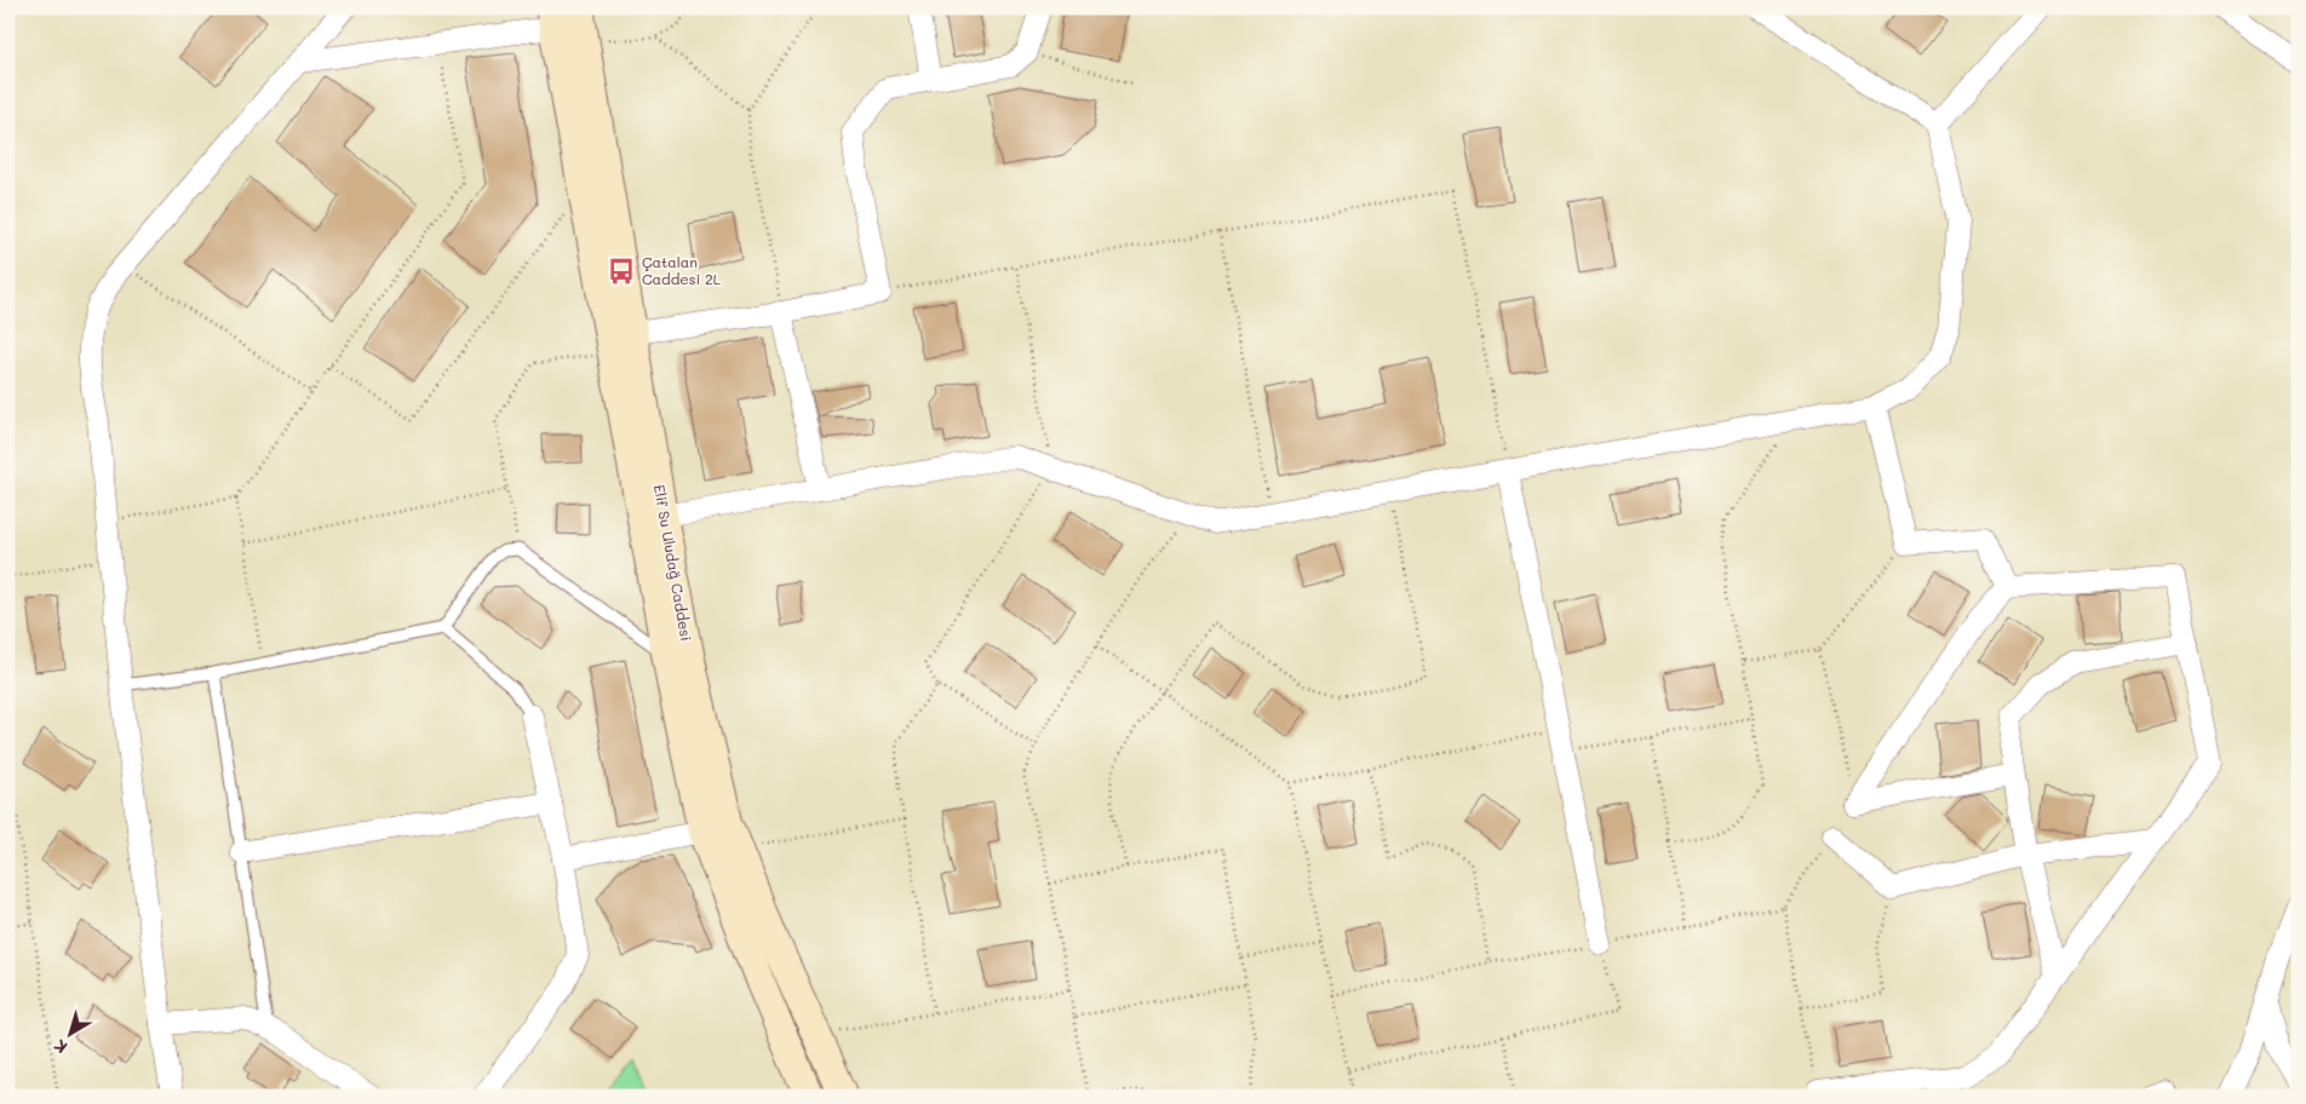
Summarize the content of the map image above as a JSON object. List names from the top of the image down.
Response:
{
  "streets": {
    "main road": ["Elif Su Uludağ Caddesi"]
  },
  "places": {
    "bus stop": ["Çatalan Caddesi 2L"]
  },
  "north": "bottom left"
}
